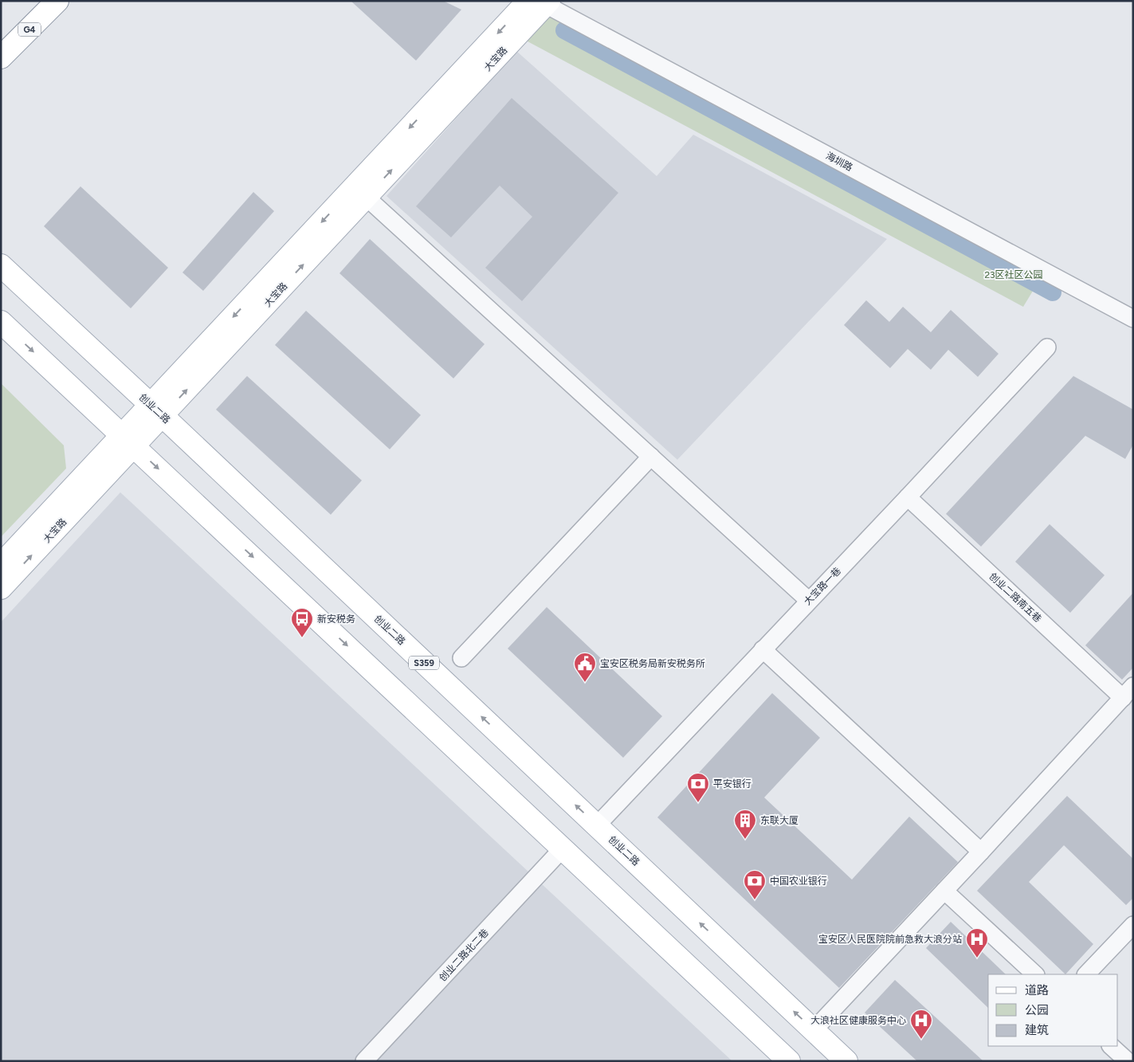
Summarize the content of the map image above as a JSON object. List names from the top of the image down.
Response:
{
  "streets": {
    "main road": [
      "G4",
      "大宝路",
      "创业二路",
      "S359"
    ],
    "street": [
      "海圳路",
      "大宝路一巷",
      "创业二路南五巷",
      "创业二路北二巷"
    ]
  },
  "crossings": [
    ["大宝路", "海圳路"],
    ["大宝路", "创业二路"],
    ["创业二路", "大宝路一巷"],
    ["大宝路一巷", "创业二路南五巷"]
  ],
  "parks": ["23区社区公园"],
  "places": {
    "bus stop": ["新安税务"],
    "public building": ["宝安区税务局新安税务所"],
    "bank": ["平安银行", "中国农业银行"],
    "building": ["东联大厦"],
    "hospital": ["宝安区人民医院院前急救大浪分站", "大浪社区健康服务中心"]
  },
  "legend": ["道路", "公园", "建筑"]
}
